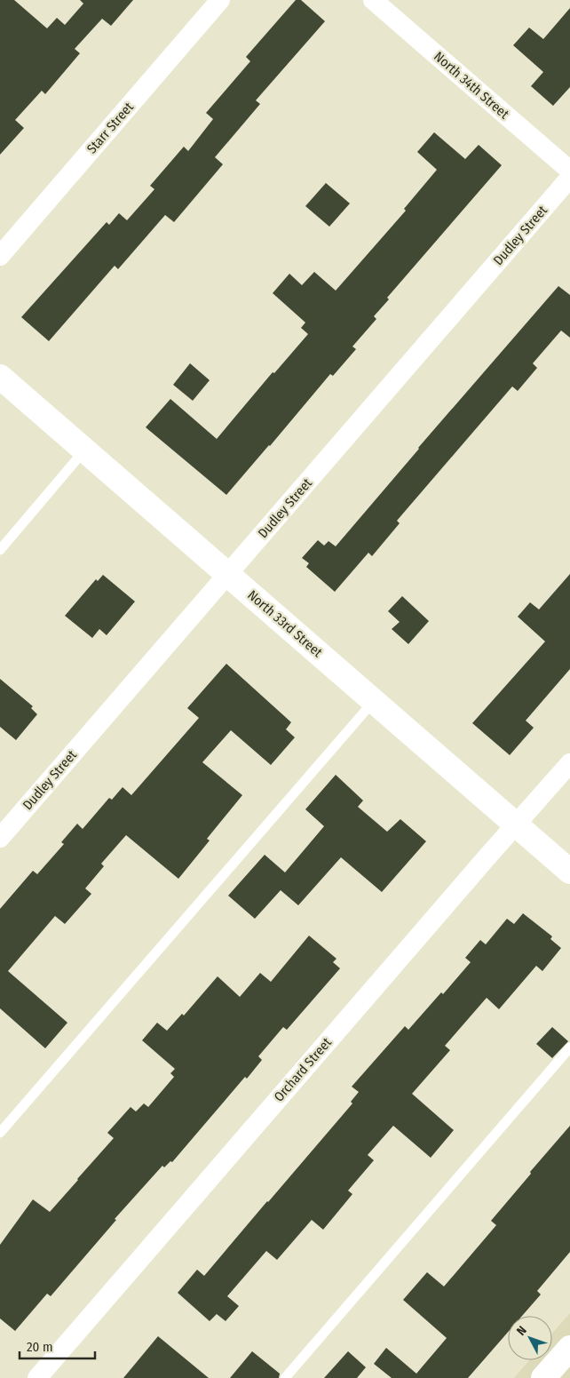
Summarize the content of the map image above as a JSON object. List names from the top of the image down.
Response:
{
  "streets": {
    "main road": ["North 33rd Street"],
    "street": [
      "North 34th Street",
      "Starr Street",
      "Dudley Street",
      "Orchard Street"
    ]
  },
  "crossings": [
    ["Dudley Street", "North 33rd Street"],
    ["North 33rd Street", "Orchard Street"]
  ],
  "scale_bar": "20 m",
  "north": "top left"
}
